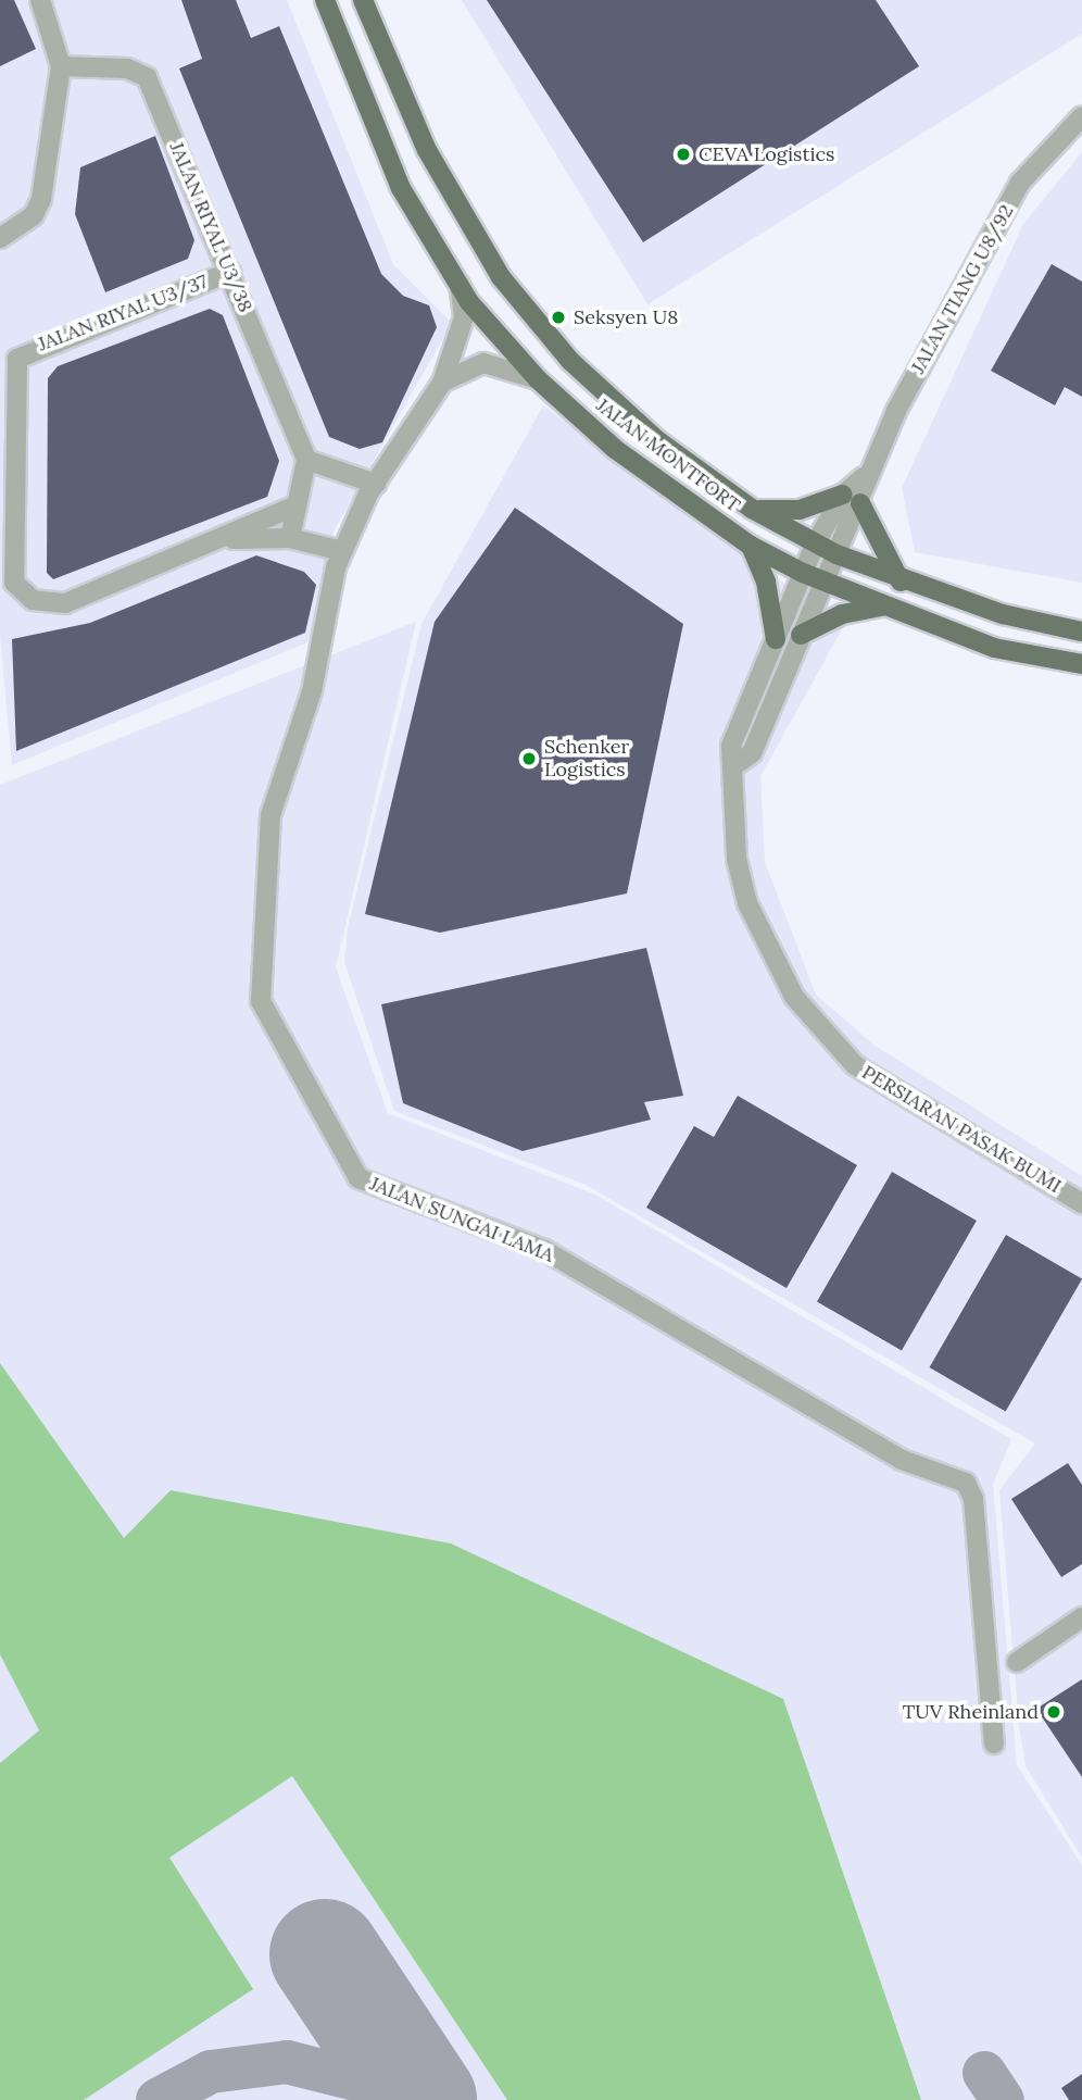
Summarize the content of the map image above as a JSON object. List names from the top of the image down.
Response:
{
  "streets": {
    "main road": ["JALAN MONTFORT"],
    "street": [
      "JALAN RIYAL U3/38",
      "JALAN TIANG U8/92",
      "JALAN RIYAL U3/37",
      "PERSIARAN PASAK BUMI",
      "JALAN SUNGAI LAMA"
    ]
  },
  "crossings": [
    ["JALAN RIYAL U3/38", "JALAN RIYAL U3/37"],
    ["JALAN TIANG U8/92", "JALAN MONTFORT"],
    ["JALAN TIANG U8/92", "PERSIARAN PASAK BUMI"],
    ["JALAN MONTFORT", "PERSIARAN PASAK BUMI"],
    ["JALAN MONTFORT", "JALAN SUNGAI LAMA"]
  ],
  "places": [
    "CEVA Logistics",
    "Seksyen U8",
    "Schenker Logistics",
    "TUV Rheinland"
  ]
}
